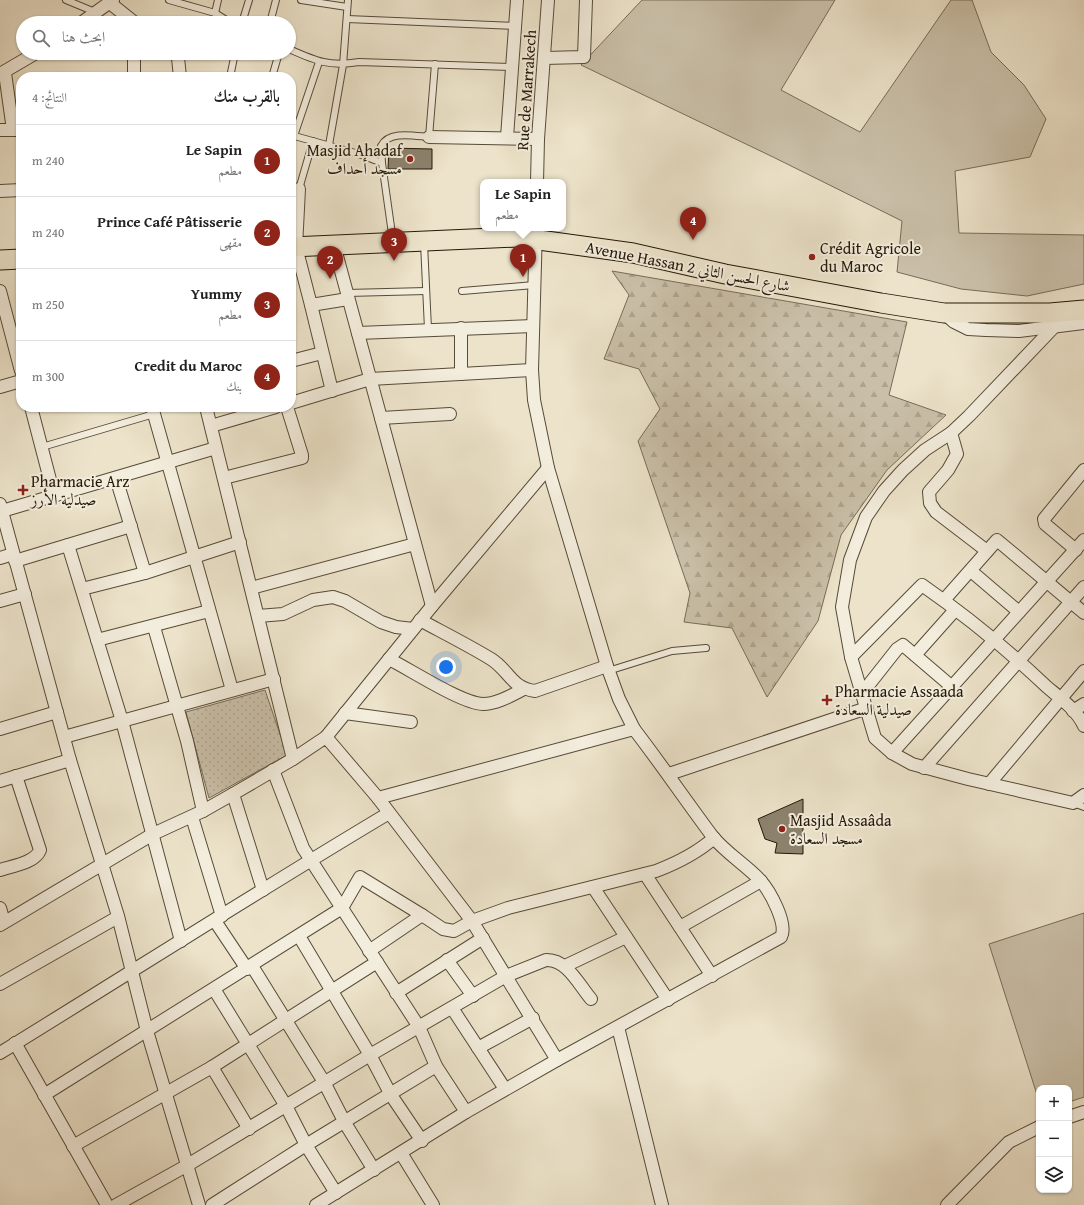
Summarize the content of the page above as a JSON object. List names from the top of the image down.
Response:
{
  "streets": {
    "main road": ["Avenue Hassan 2 شارع الحسن الثاني"],
    "street": ["Rue de Marrakech"]
  },
  "places": {
    "other": ["Masjid Ahadaf مسجد أحداف", "Crédit Agricole du Maroc", "Masjid Assaâda مسجد السعادة"],
    "health": ["Pharmacie Arz صيدلية الأرز", "Pharmacie Assaada صيدلية السعادة"]
  },
  "page": {
    "search": "ابحث هنا",
    "heading": ["بالقرب منك", "النتائج: 4"],
    "list": [
      {
        "mark": "1",
        "name": "Le Sapin",
        "note": "مطعم",
        "value": "240 m"
      },
      {
        "mark": "2",
        "name": "Prince Café Pâtisserie",
        "note": "مقهى",
        "value": "240 m"
      },
      {
        "mark": "3",
        "name": "Yummy",
        "note": "مطعم",
        "value": "250 m"
      },
      {
        "mark": "4",
        "name": "Credit du Maroc",
        "note": "بنك",
        "value": "300 m"
      }
    ],
    "popup": ["Le Sapin", "مطعم"],
    "pins": [
      "4",
      "3",
      "1",
      "2"
    ],
    "map_buttons": ["+", "−"]
  }
}
